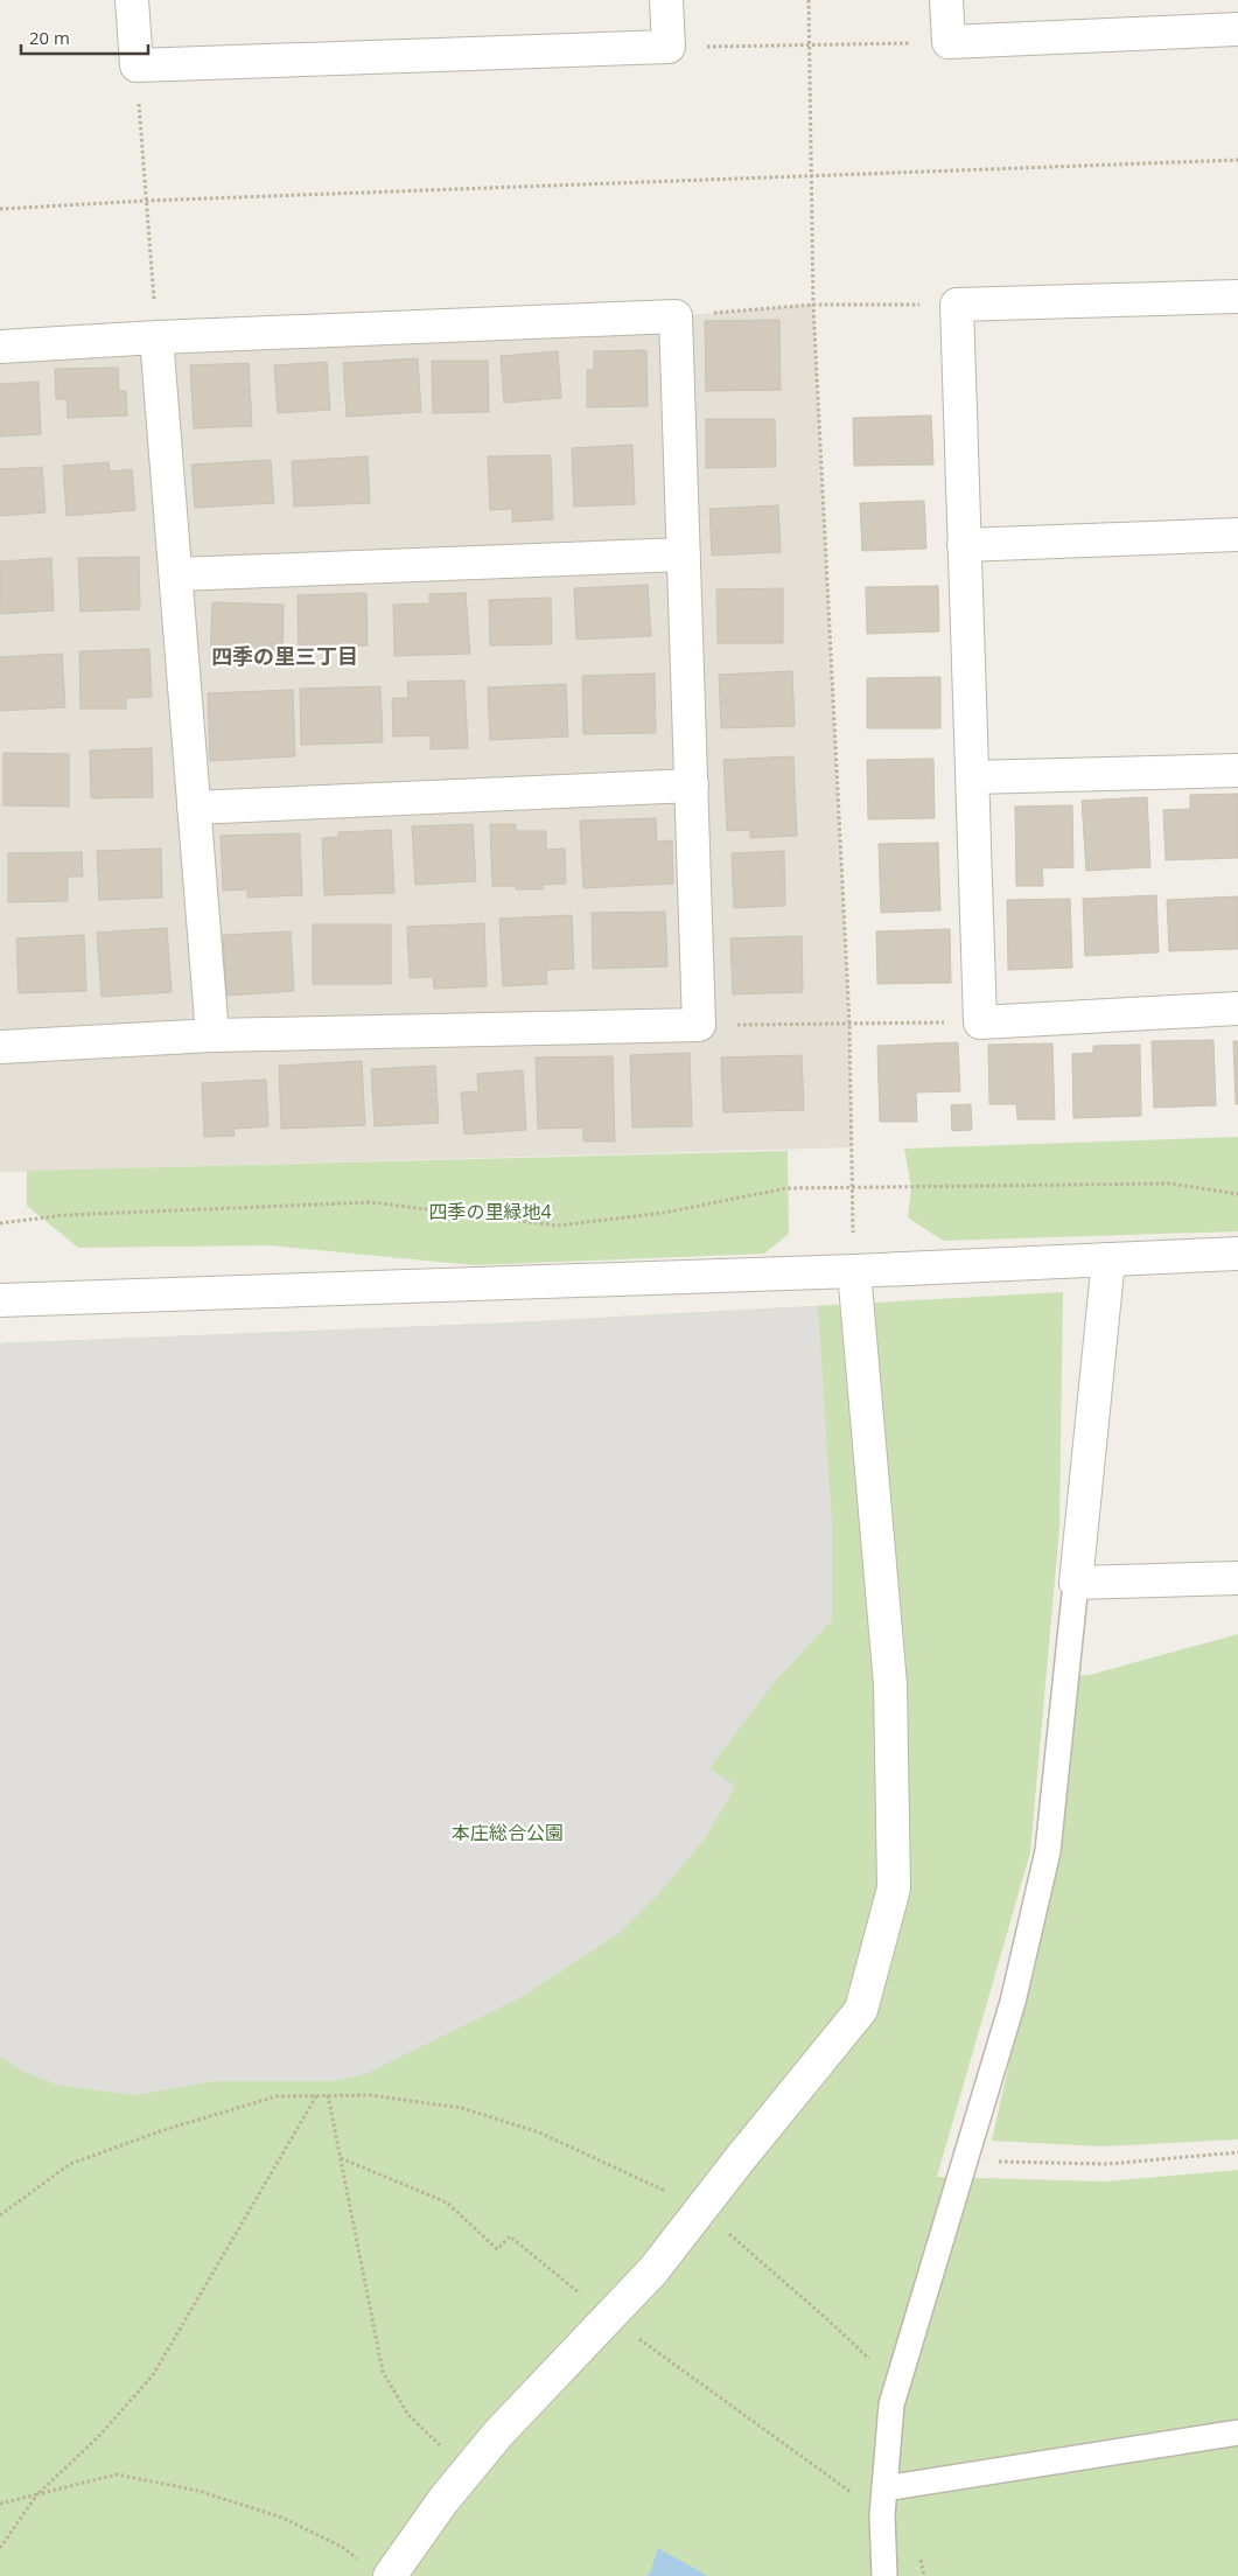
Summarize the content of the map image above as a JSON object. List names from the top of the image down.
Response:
{
  "districts": ["四季の里三丁目"],
  "parks": ["四季の里緑地4", "本庄総合公園"],
  "scale_bar": "20 m"
}
